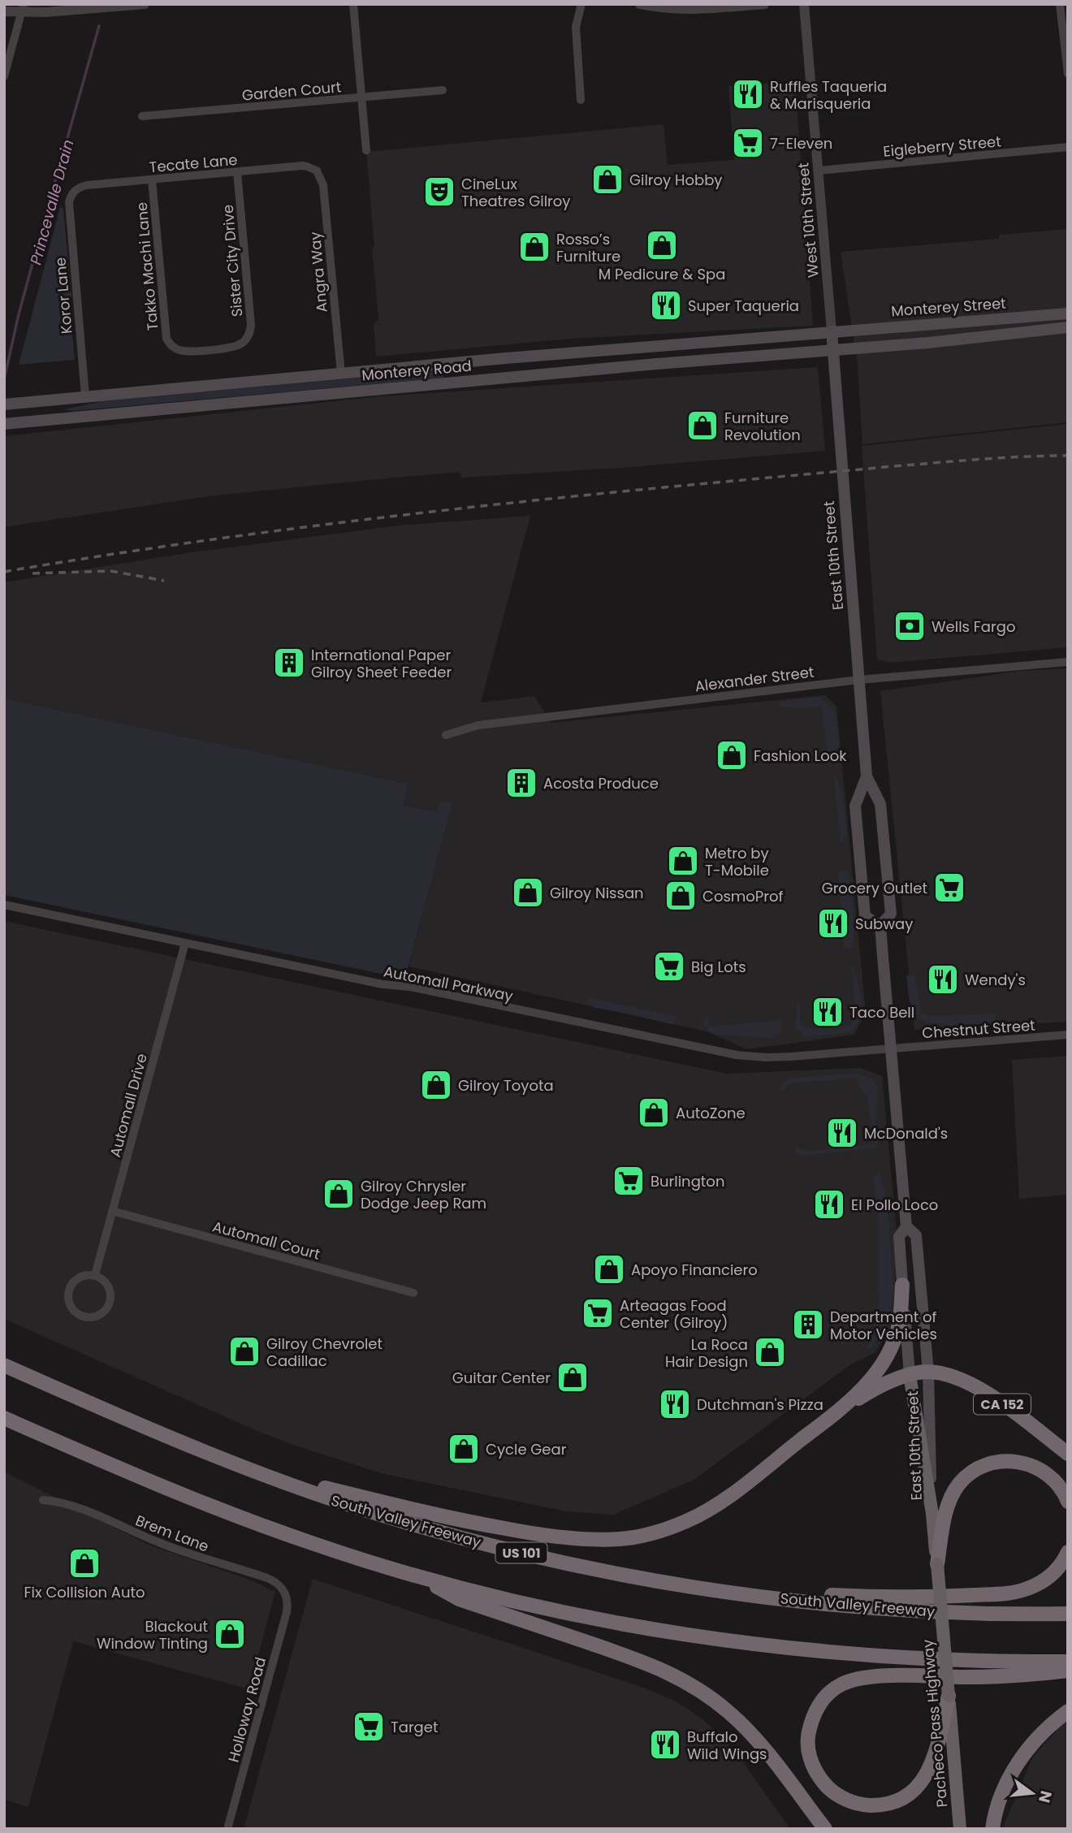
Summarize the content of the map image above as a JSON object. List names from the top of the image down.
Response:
{
  "streets": {
    "highway": [
      "East 10th Street",
      "CA 152",
      "South Valley Freeway",
      "US 101",
      "Pacheco Pass Highway"
    ],
    "main road": ["Monterey Street", "Monterey Road"],
    "street": [
      "Garden Court",
      "Eigleberry Street",
      "Tecate Lane",
      "West 10th Street",
      "Sister City Drive",
      "Takko Machi Lane",
      "Angra Way",
      "Koror Lane",
      "Alexander Street",
      "Automall Parkway",
      "Chestnut Street",
      "Automall Drive",
      "Automall Court",
      "Brem Lane",
      "Holloway Road"
    ]
  },
  "crossings": [
    ["Eigleberry Street", "West 10th Street"],
    ["Tecate Lane", "Sister City Drive"],
    ["Tecate Lane", "Takko Machi Lane"],
    ["Tecate Lane", "Angra Way"],
    ["Tecate Lane", "Koror Lane"],
    ["West 10th Street", "Monterey Street"],
    ["West 10th Street", "Monterey Road"],
    ["West 10th Street", "East 10th Street"],
    ["Sister City Drive", "Takko Machi Lane"],
    ["Angra Way", "Monterey Road"],
    ["Koror Lane", "Monterey Road"],
    ["Monterey Street", "Monterey Road"],
    ["Monterey Street", "East 10th Street"],
    ["Monterey Road", "East 10th Street"],
    ["East 10th Street", "Alexander Street"],
    ["East 10th Street", "Automall Parkway"],
    ["East 10th Street", "Chestnut Street"],
    ["East 10th Street", "CA 152"],
    ["East 10th Street", "Pacheco Pass Highway"],
    ["Automall Parkway", "Chestnut Street"],
    ["Automall Parkway", "Automall Drive"],
    ["Automall Drive", "Automall Court"],
    ["Brem Lane", "Holloway Road"]
  ],
  "water": ["Princevalle Drain"],
  "places": {
    "restaurant": [
      "Ruffles Taqueria & Marisqueria",
      "Super Taqueria",
      "Subway",
      "Wendy's",
      "Taco Bell",
      "McDonald's",
      "El Pollo Loco",
      "Dutchman's Pizza",
      "Buffalo Wild Wings"
    ],
    "supermarket": [
      "7-Eleven",
      "Grocery Outlet",
      "Big Lots",
      "Burlington",
      "Arteagas Food Center (Gilroy)",
      "Target"
    ],
    "shop": [
      "Gilroy Hobby",
      "M Pedicure & Spa",
      "Rosso’s Furniture",
      "Furniture Revolution",
      "Fashion Look",
      "Metro by T-Mobile",
      "Gilroy Nissan",
      "CosmoProf",
      "Gilroy Toyota",
      "AutoZone",
      "Gilroy Chrysler Dodge Jeep Ram",
      "Apoyo Financiero",
      "Gilroy Chevrolet Cadillac",
      "La Roca Hair Design",
      "Guitar Center",
      "Cycle Gear",
      "Fix Collision Auto",
      "Blackout Window Tinting"
    ],
    "theatre": ["CineLux Theatres Gilroy"],
    "bank": ["Wells Fargo"],
    "building": ["International Paper Gilroy Sheet Feeder", "Acosta Produce", "Department of Motor Vehicles"]
  },
  "north": "right"
}
